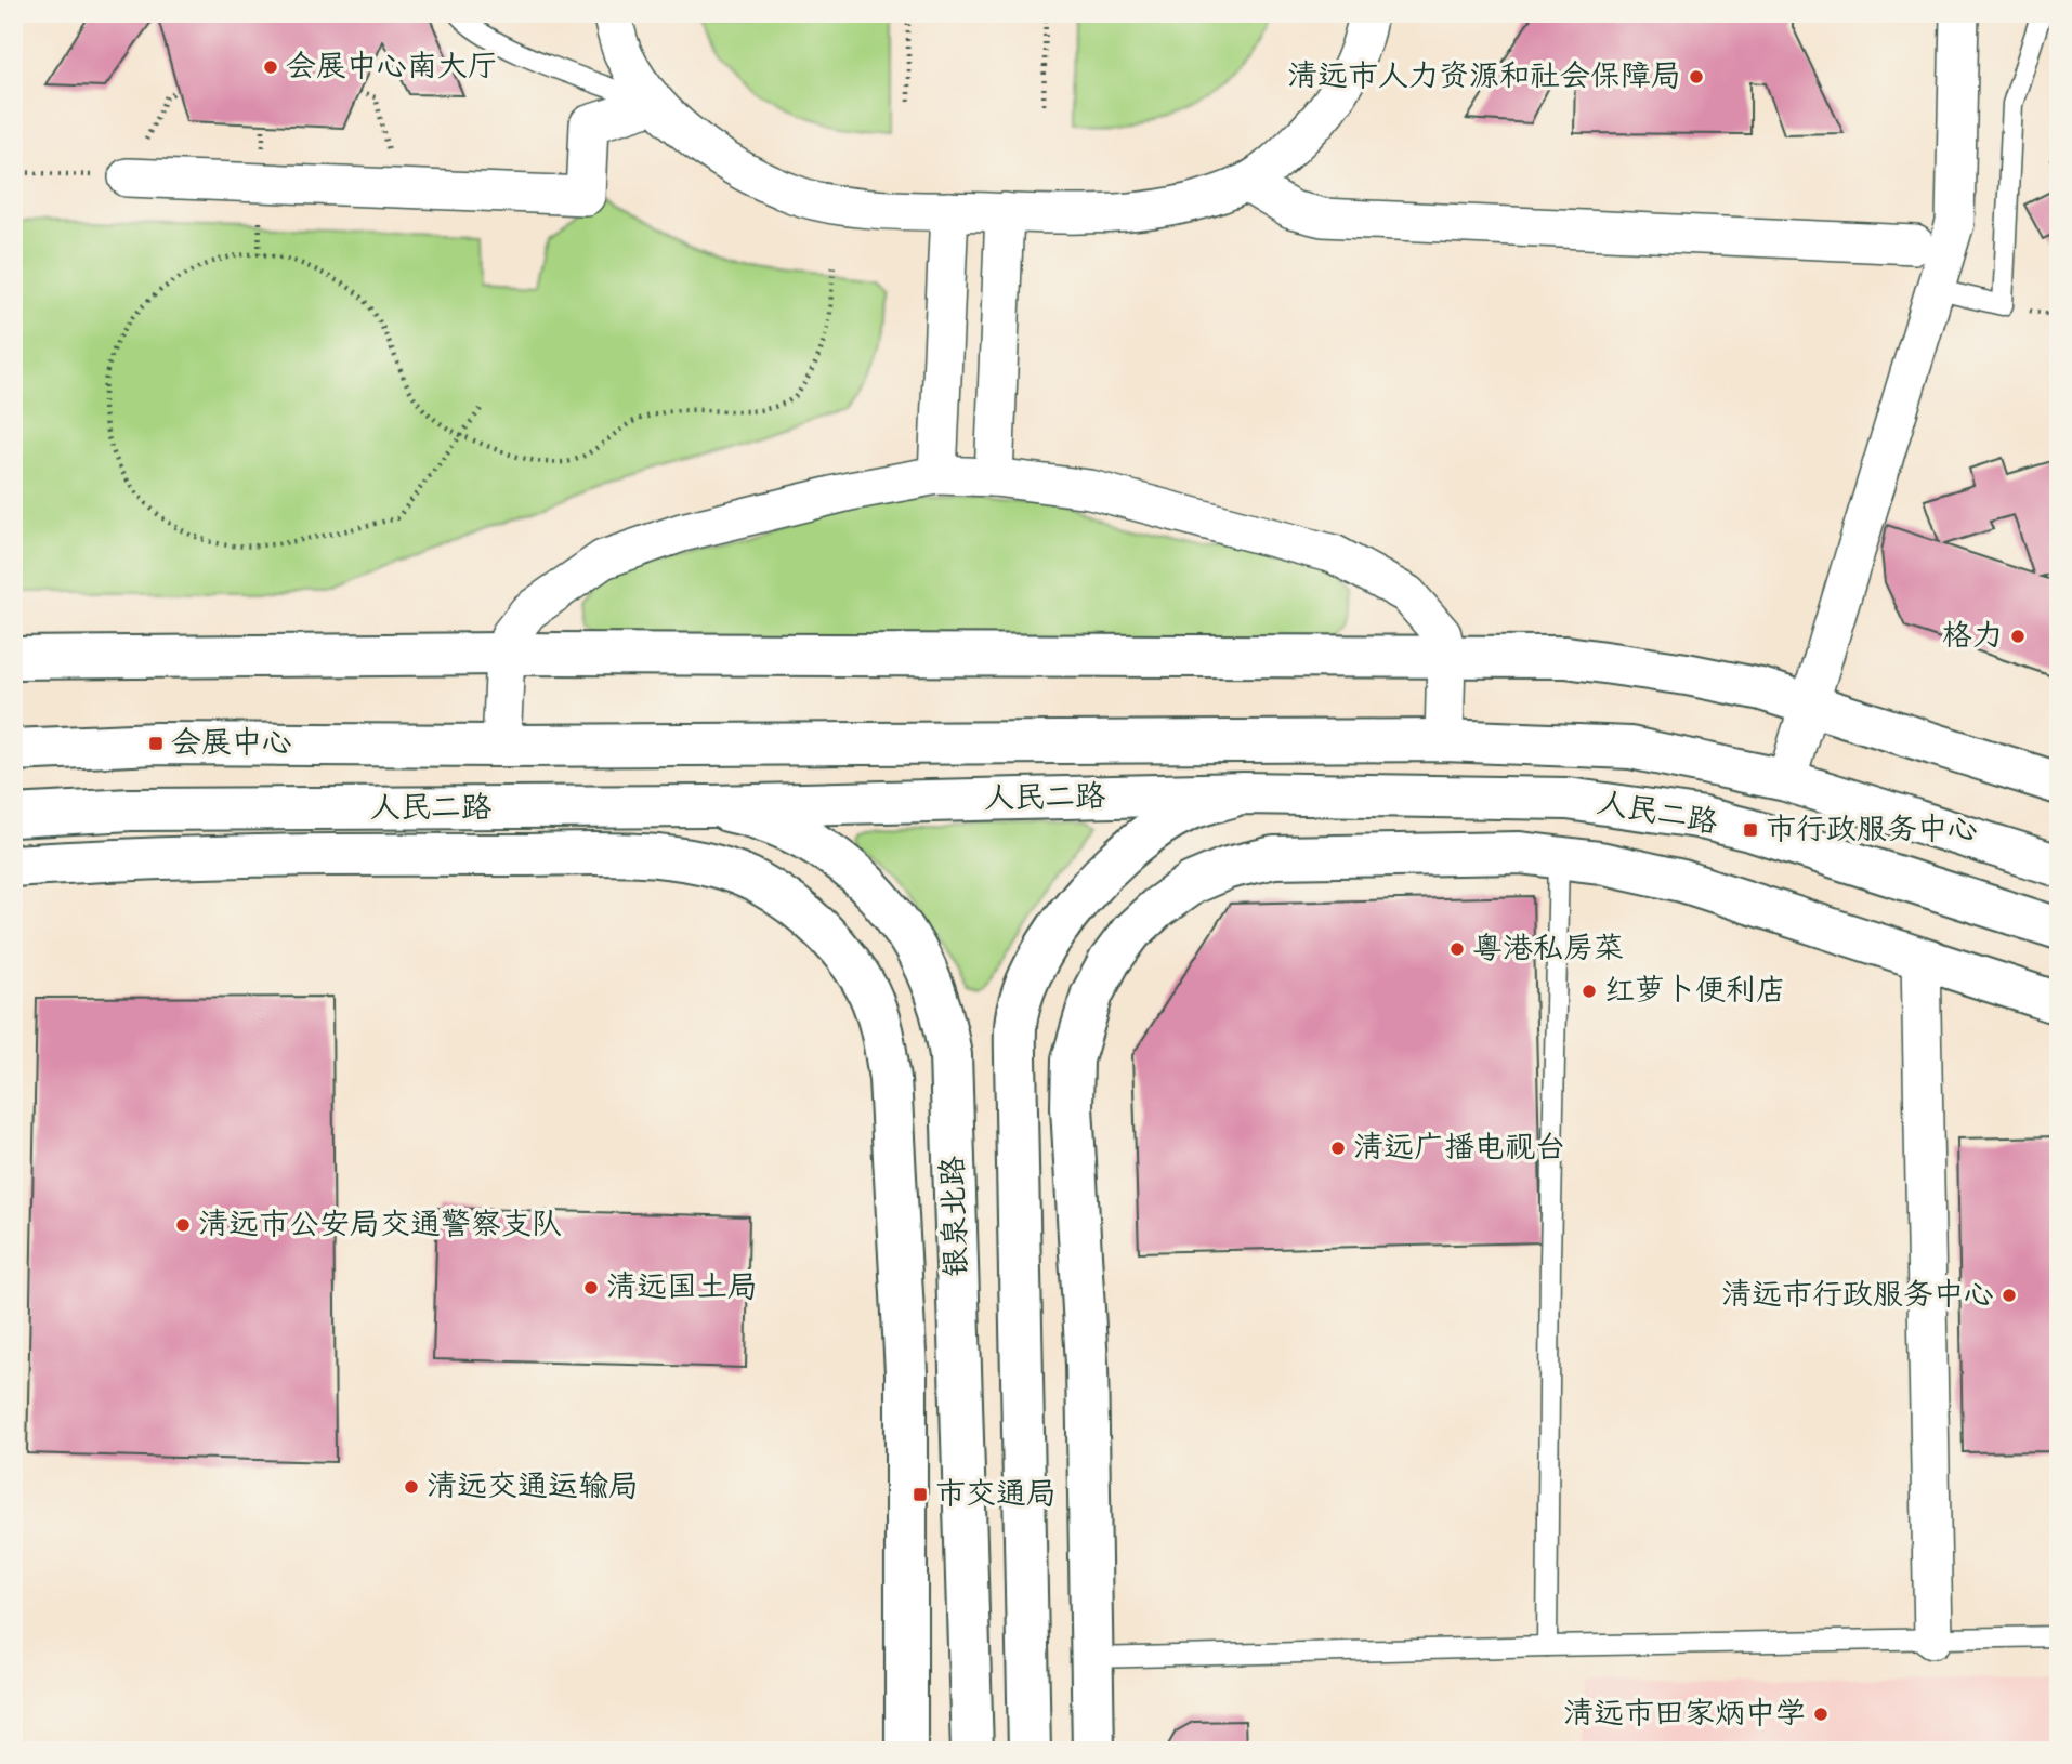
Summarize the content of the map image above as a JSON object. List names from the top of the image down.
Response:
{
  "streets": {
    "main road": ["人民二路", "银泉北路"]
  },
  "crossings": [
    ["人民二路", "银泉北路"]
  ],
  "places": {
    "other": [
      "会展中心南大厅",
      "清远市人力资源和社会保障局",
      "格力",
      "粤港私房菜",
      "红萝卜便利店",
      "清远广播电视台",
      "清远市公安局交通警察支队",
      "清远国土局",
      "清远市行政服务中心",
      "清远交通运输局",
      "清远市田家炳中学"
    ],
    "transit": ["会展中心", "市行政服务中心", "市交通局"]
  }
}
